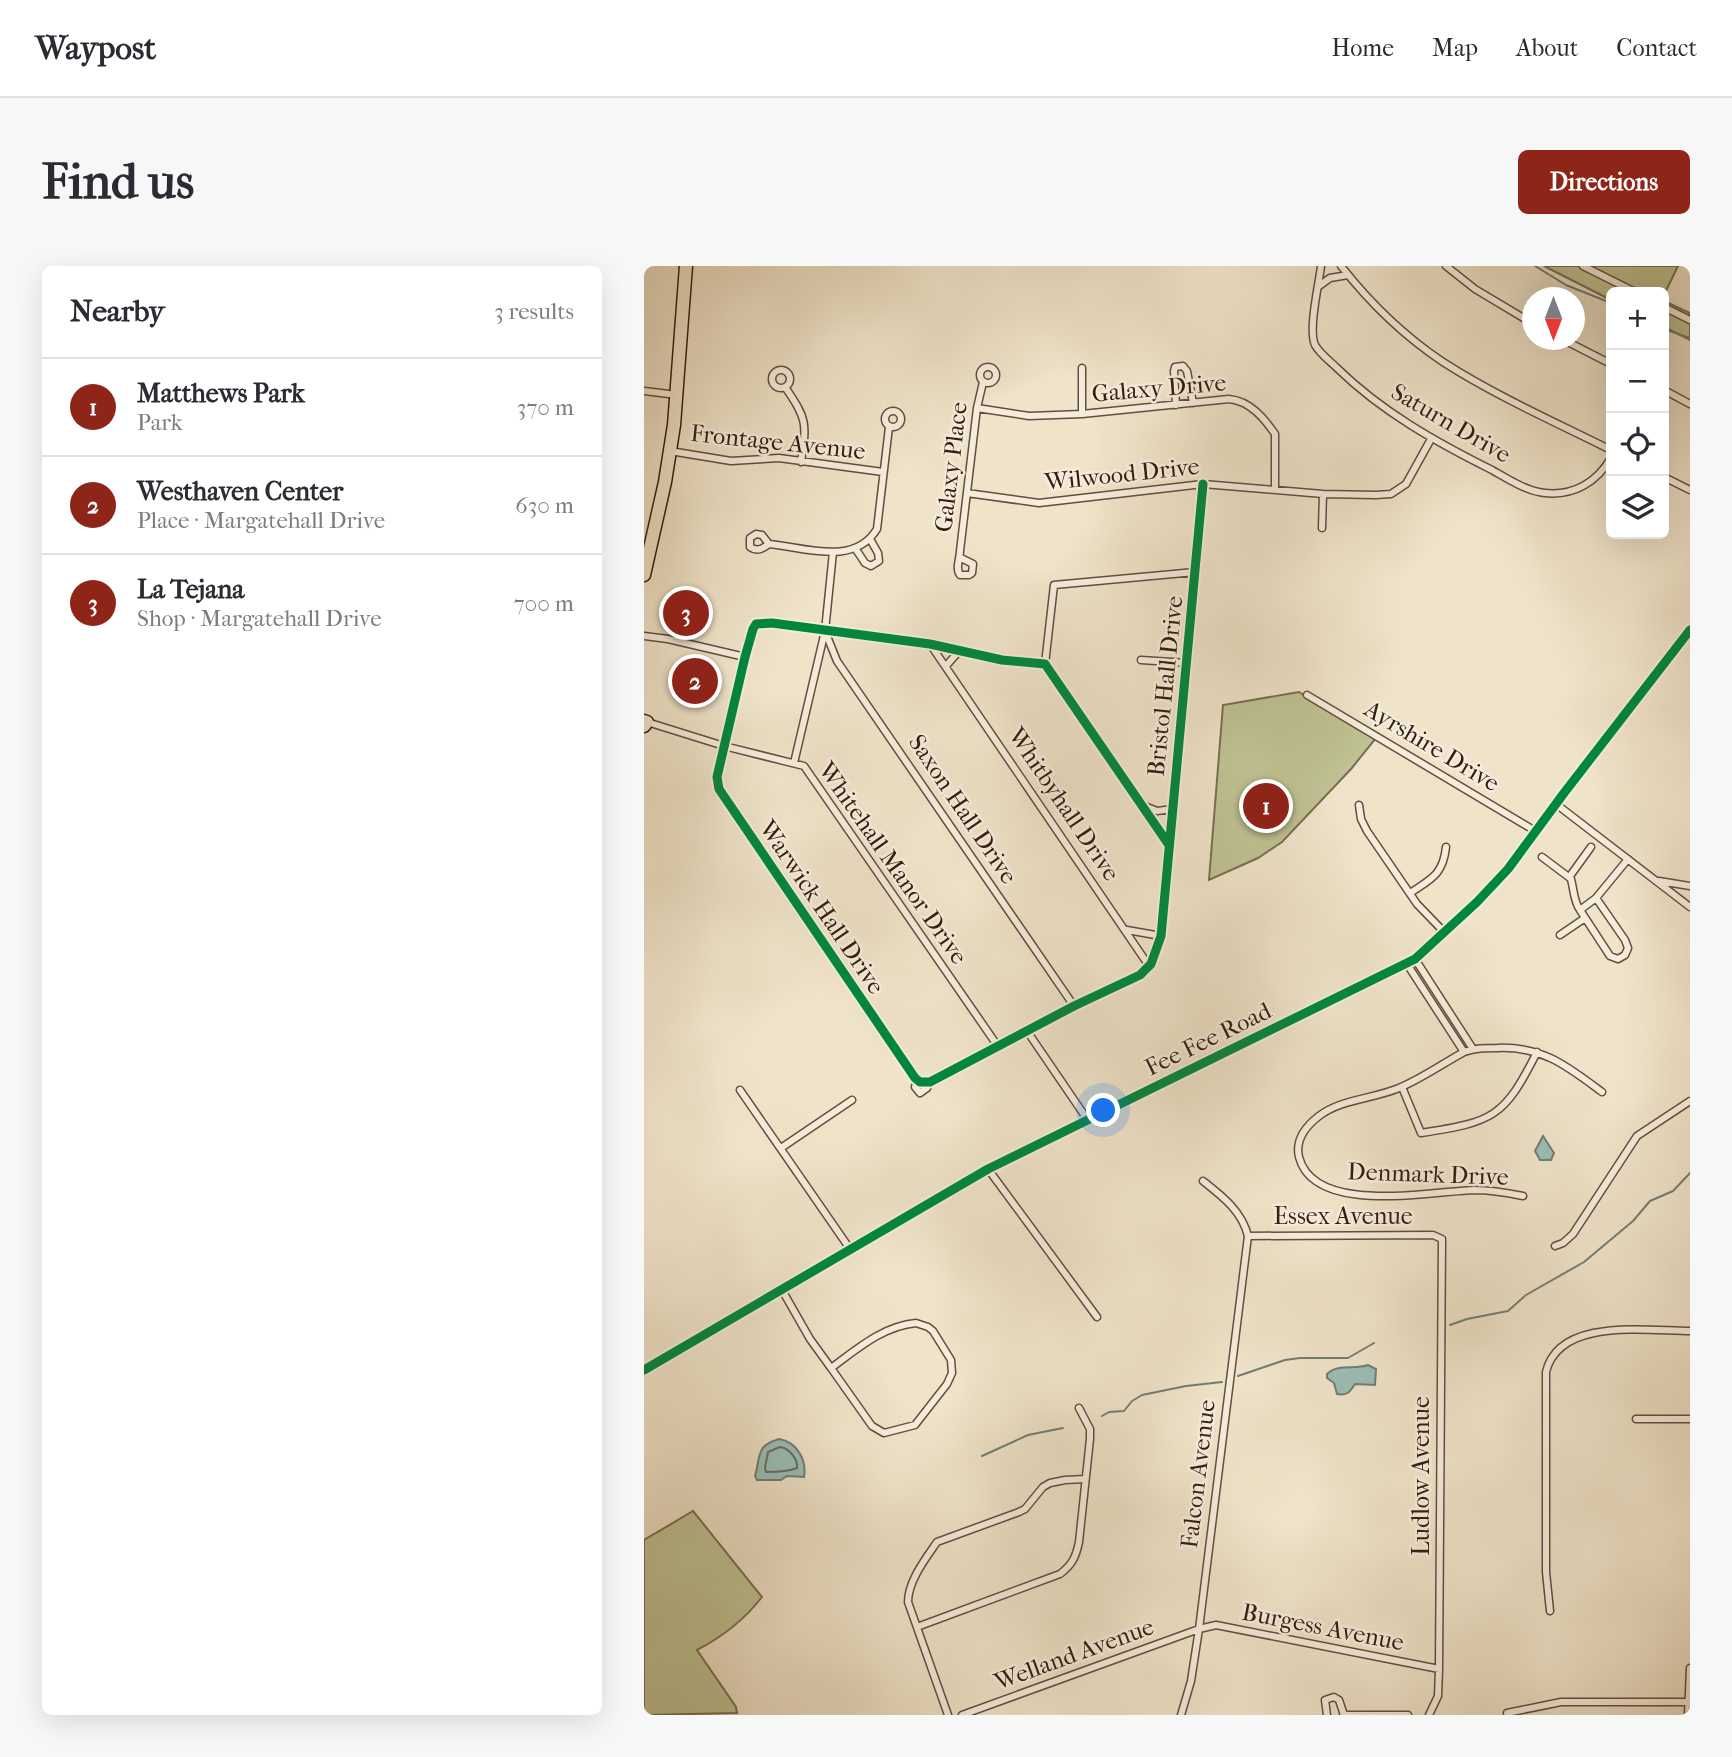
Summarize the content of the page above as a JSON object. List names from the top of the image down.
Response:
{
  "streets": {
    "street": [
      "Galaxy Drive",
      "Saturn Drive",
      "Frontage Avenue",
      "Galaxy Place",
      "Wilwood Drive",
      "Bristol Hall Drive",
      "Ayrshire Drive",
      "Whitbyhall Drive",
      "Saxon Hall Drive",
      "Whitehall Manor Drive",
      "Warwick Hall Drive",
      "Fee Fee Road",
      "Denmark Drive",
      "Essex Avenue",
      "Falcon Avenue",
      "Ludlow Avenue",
      "Burgess Avenue",
      "Welland Avenue"
    ]
  },
  "crossings": [
    ["Galaxy Drive", "Galaxy Place"],
    ["Galaxy Drive", "Wilwood Drive"],
    ["Saturn Drive", "Wilwood Drive"],
    ["Galaxy Place", "Wilwood Drive"],
    ["Wilwood Drive", "Bristol Hall Drive"],
    ["Bristol Hall Drive", "Whitbyhall Drive"],
    ["Ayrshire Drive", "Fee Fee Road"],
    ["Saxon Hall Drive", "Warwick Hall Drive"],
    ["Whitehall Manor Drive", "Warwick Hall Drive"],
    ["Essex Avenue", "Falcon Avenue"],
    ["Essex Avenue", "Ludlow Avenue"],
    ["Falcon Avenue", "Burgess Avenue"],
    ["Falcon Avenue", "Welland Avenue"],
    ["Ludlow Avenue", "Burgess Avenue"],
    ["Burgess Avenue", "Welland Avenue"]
  ],
  "north": "bottom",
  "page": {
    "header": "Waypost",
    "nav": [
      "Home",
      "Map",
      "About",
      "Contact"
    ],
    "buttons": "Directions",
    "title": "Find us",
    "heading": ["Nearby", "3 results"],
    "map_buttons": ["+", "−"],
    "list": [
      {
        "mark": "1",
        "name": "Matthews Park",
        "note": "Park",
        "value": "370 m"
      },
      {
        "mark": "2",
        "name": "Westhaven Center",
        "note": "Place · Margatehall Drive",
        "value": "630 m"
      },
      {
        "mark": "3",
        "name": "La Tejana",
        "note": "Shop · Margatehall Drive",
        "value": "700 m"
      }
    ],
    "pins": ["3", "2", "1"]
  }
}
